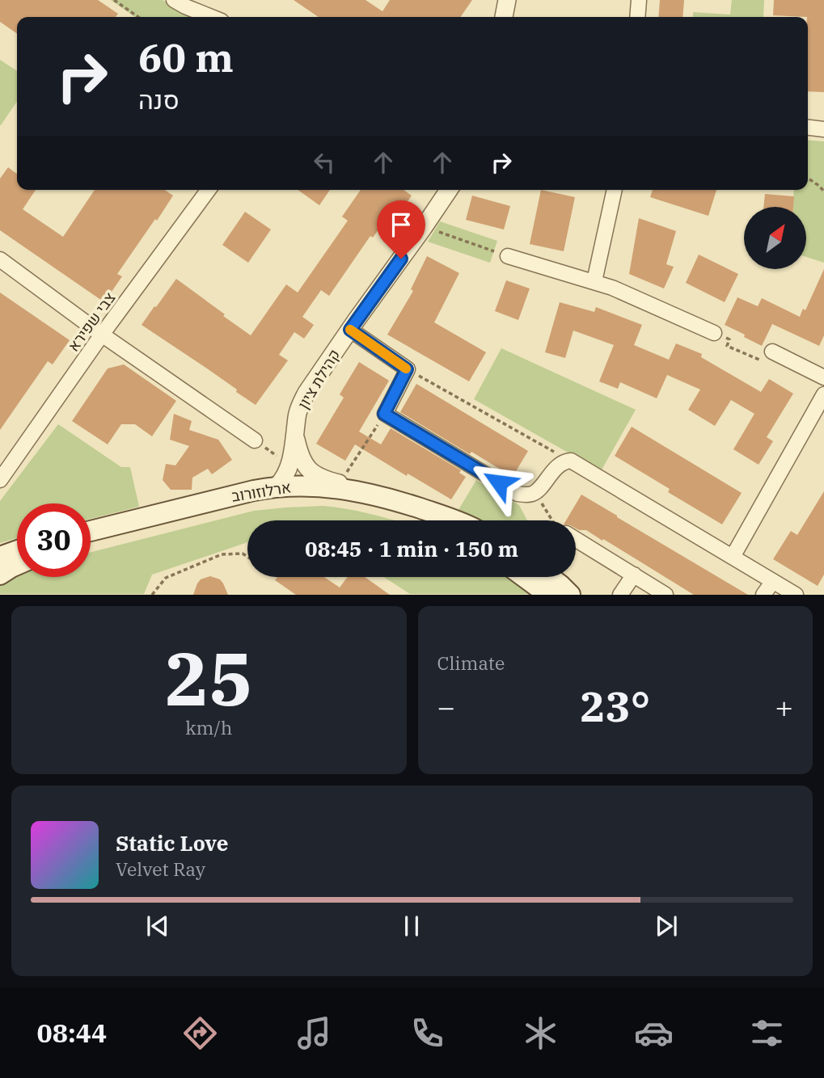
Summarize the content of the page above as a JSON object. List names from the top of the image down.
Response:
{
  "streets": {
    "main road": ["ארלוזורוב"],
    "street": ["צבי שפירא", "קהילת ציון"]
  },
  "crossings": [
    ["קהילת ציון", "ארלוזורוב"]
  ],
  "north": "top right",
  "page": {
    "turn": ["60 m", "סנה"],
    "limit": "30",
    "trip": "08:45 · 1 min · 150 m",
    "tile": [
      ["25", "km/h"],
      "Climate"
    ],
    "heat": ["−", "23°", "+"],
    "song": ["Static Love", "Velvet Ray"],
    "tabs": "08:44"
  }
}
